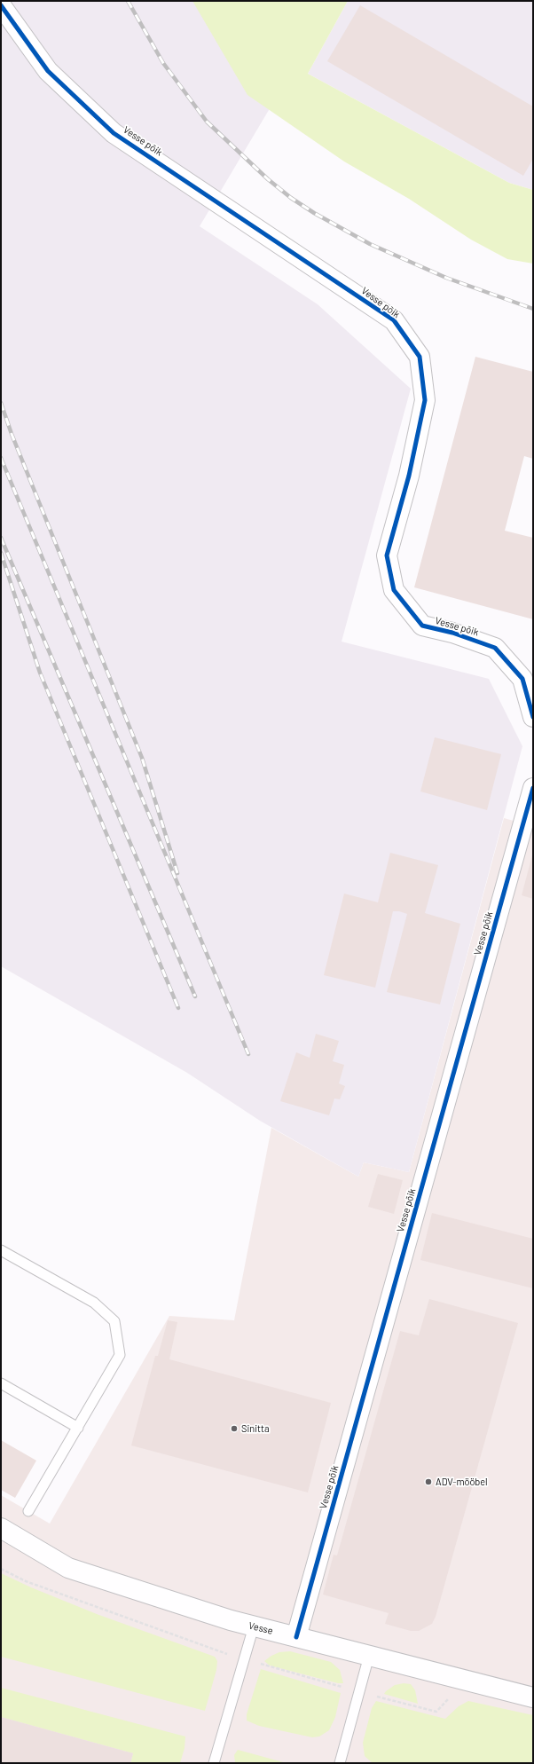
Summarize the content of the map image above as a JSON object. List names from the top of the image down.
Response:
{
  "streets": {
    "street": ["Vesse põik", "Vesse"]
  },
  "crossings": [
    ["Vesse põik", "Vesse"]
  ],
  "places": ["Sinitta", "ADV-mööbel"]
}
